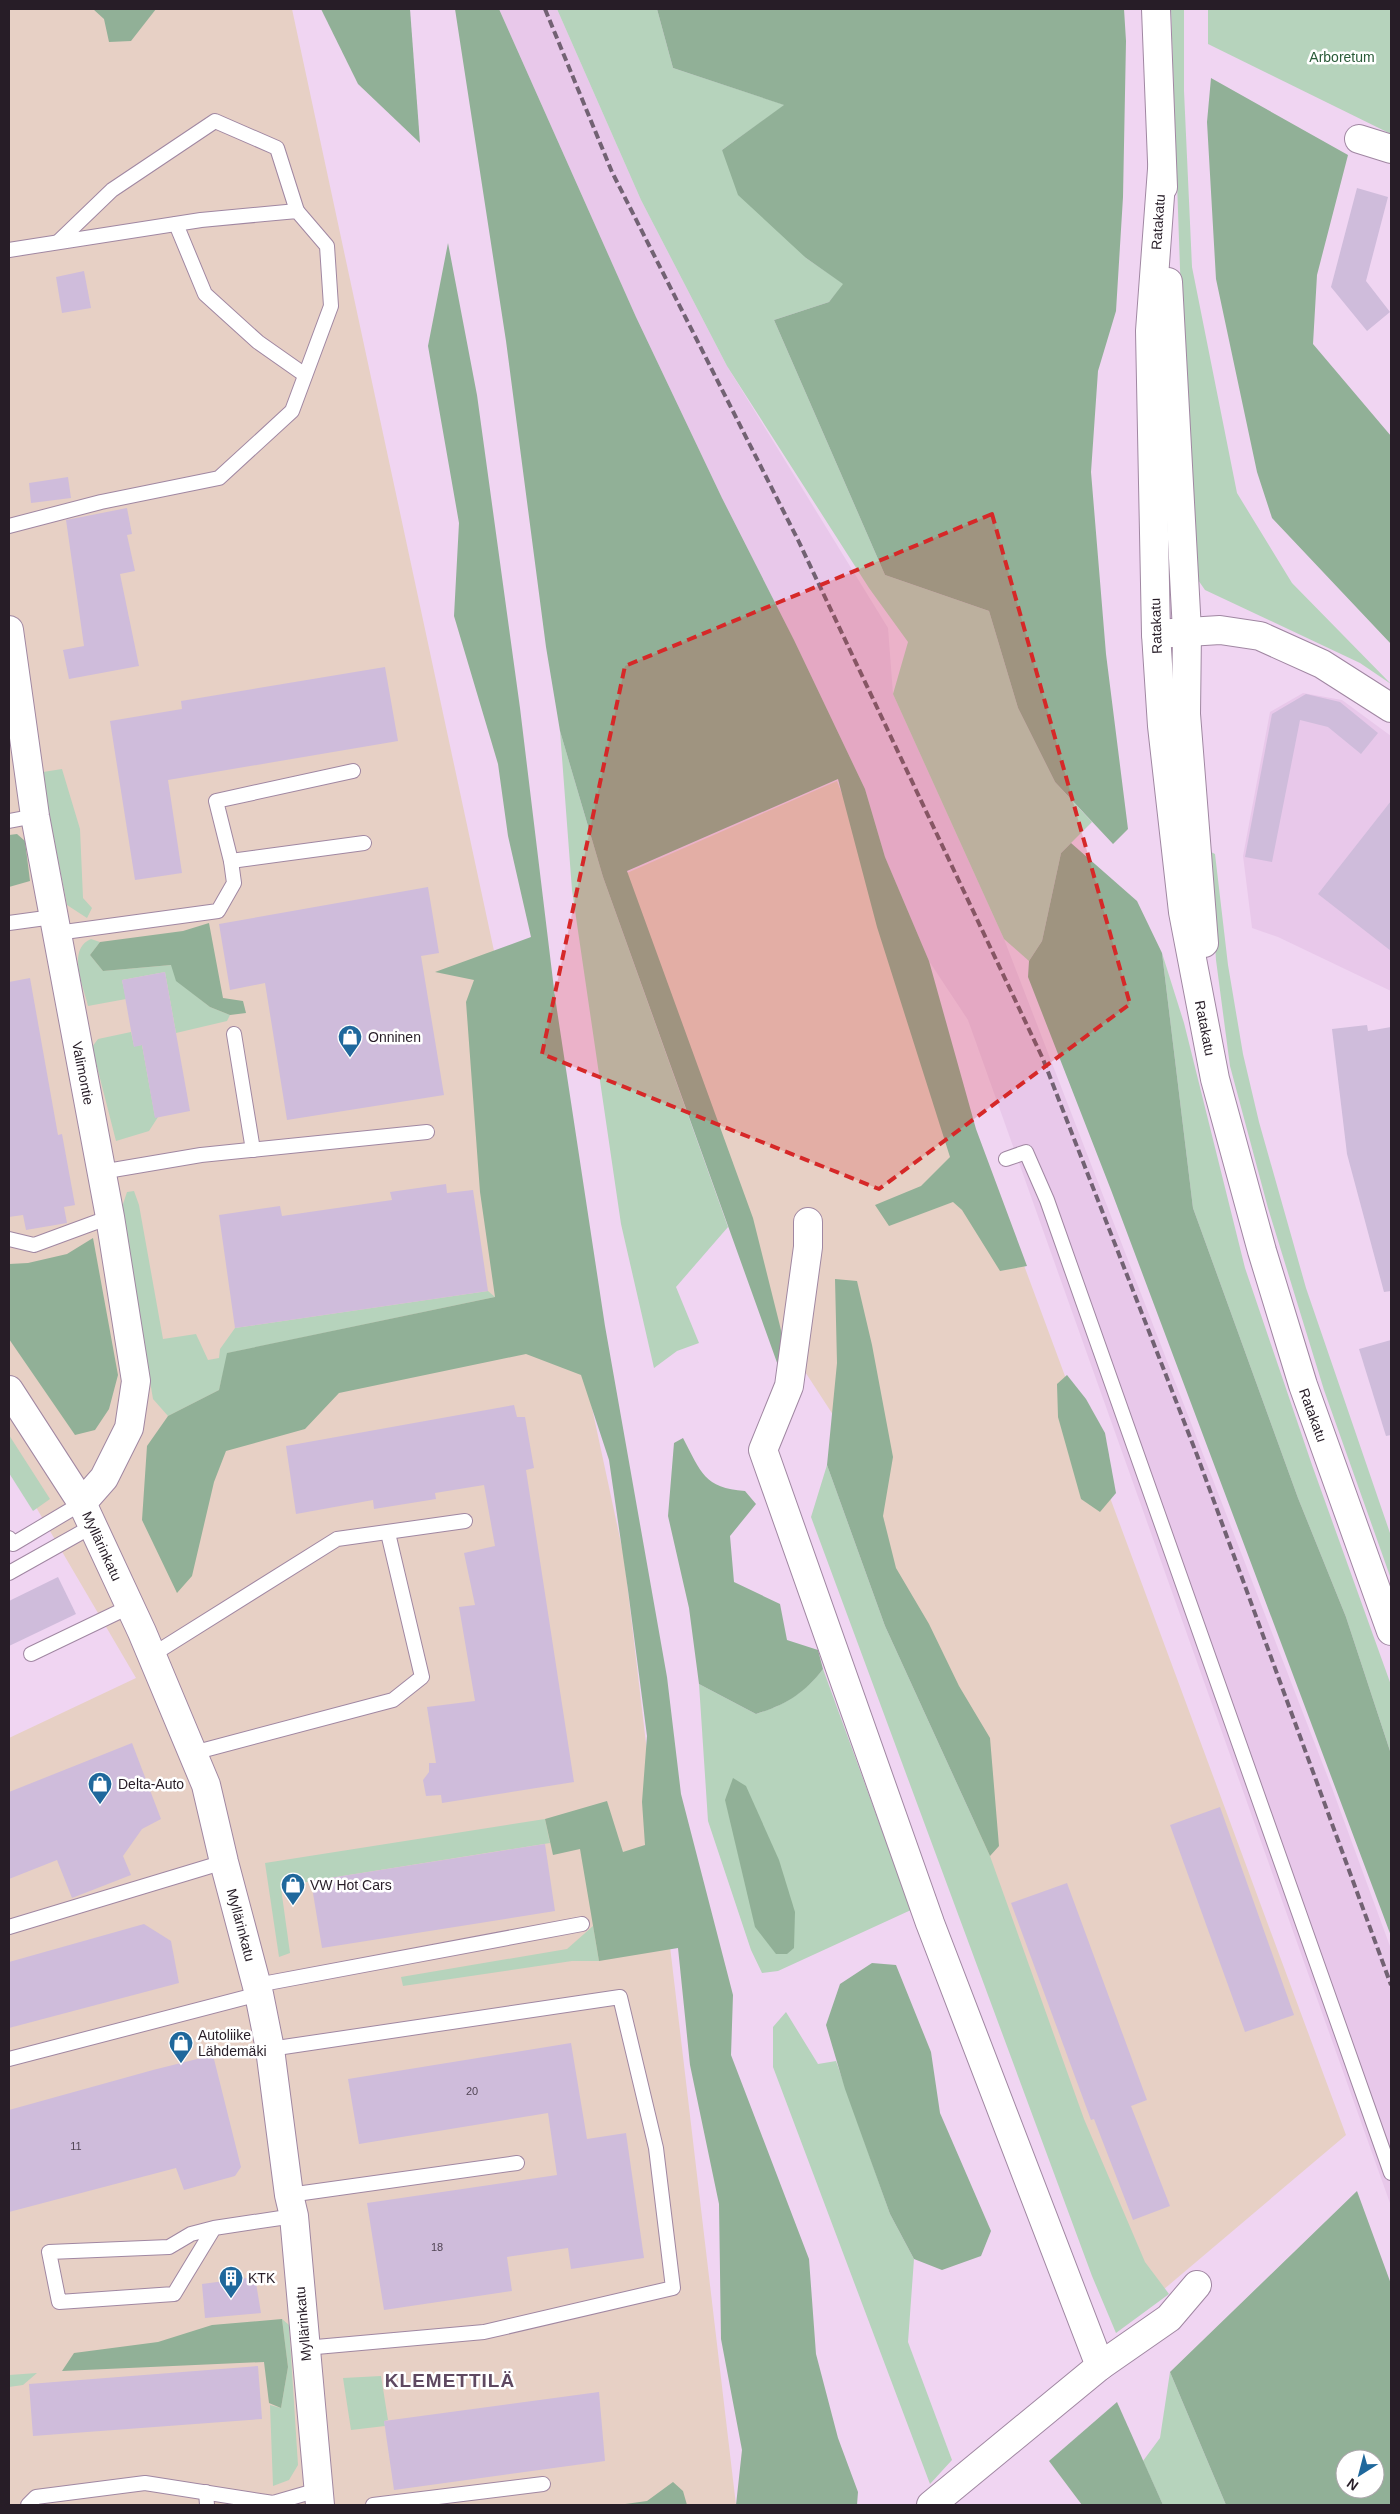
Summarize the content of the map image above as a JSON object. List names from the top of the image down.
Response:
{
  "streets": {
    "street": ["Ratakatu", "Valimontie", "Myllärinkatu"]
  },
  "crossings": [
    ["Valimontie", "Myllärinkatu"]
  ],
  "districts": ["KLEMETTILÄ"],
  "parks": ["Arboretum"],
  "places": {
    "shop": [
      "Onninen",
      "Delta-Auto",
      "VW Hot Cars",
      "Autoliike Lähdemäki"
    ],
    "building": ["KTK"]
  },
  "house_numbers": ["20", "11", "18"],
  "north": "bottom left"
}
